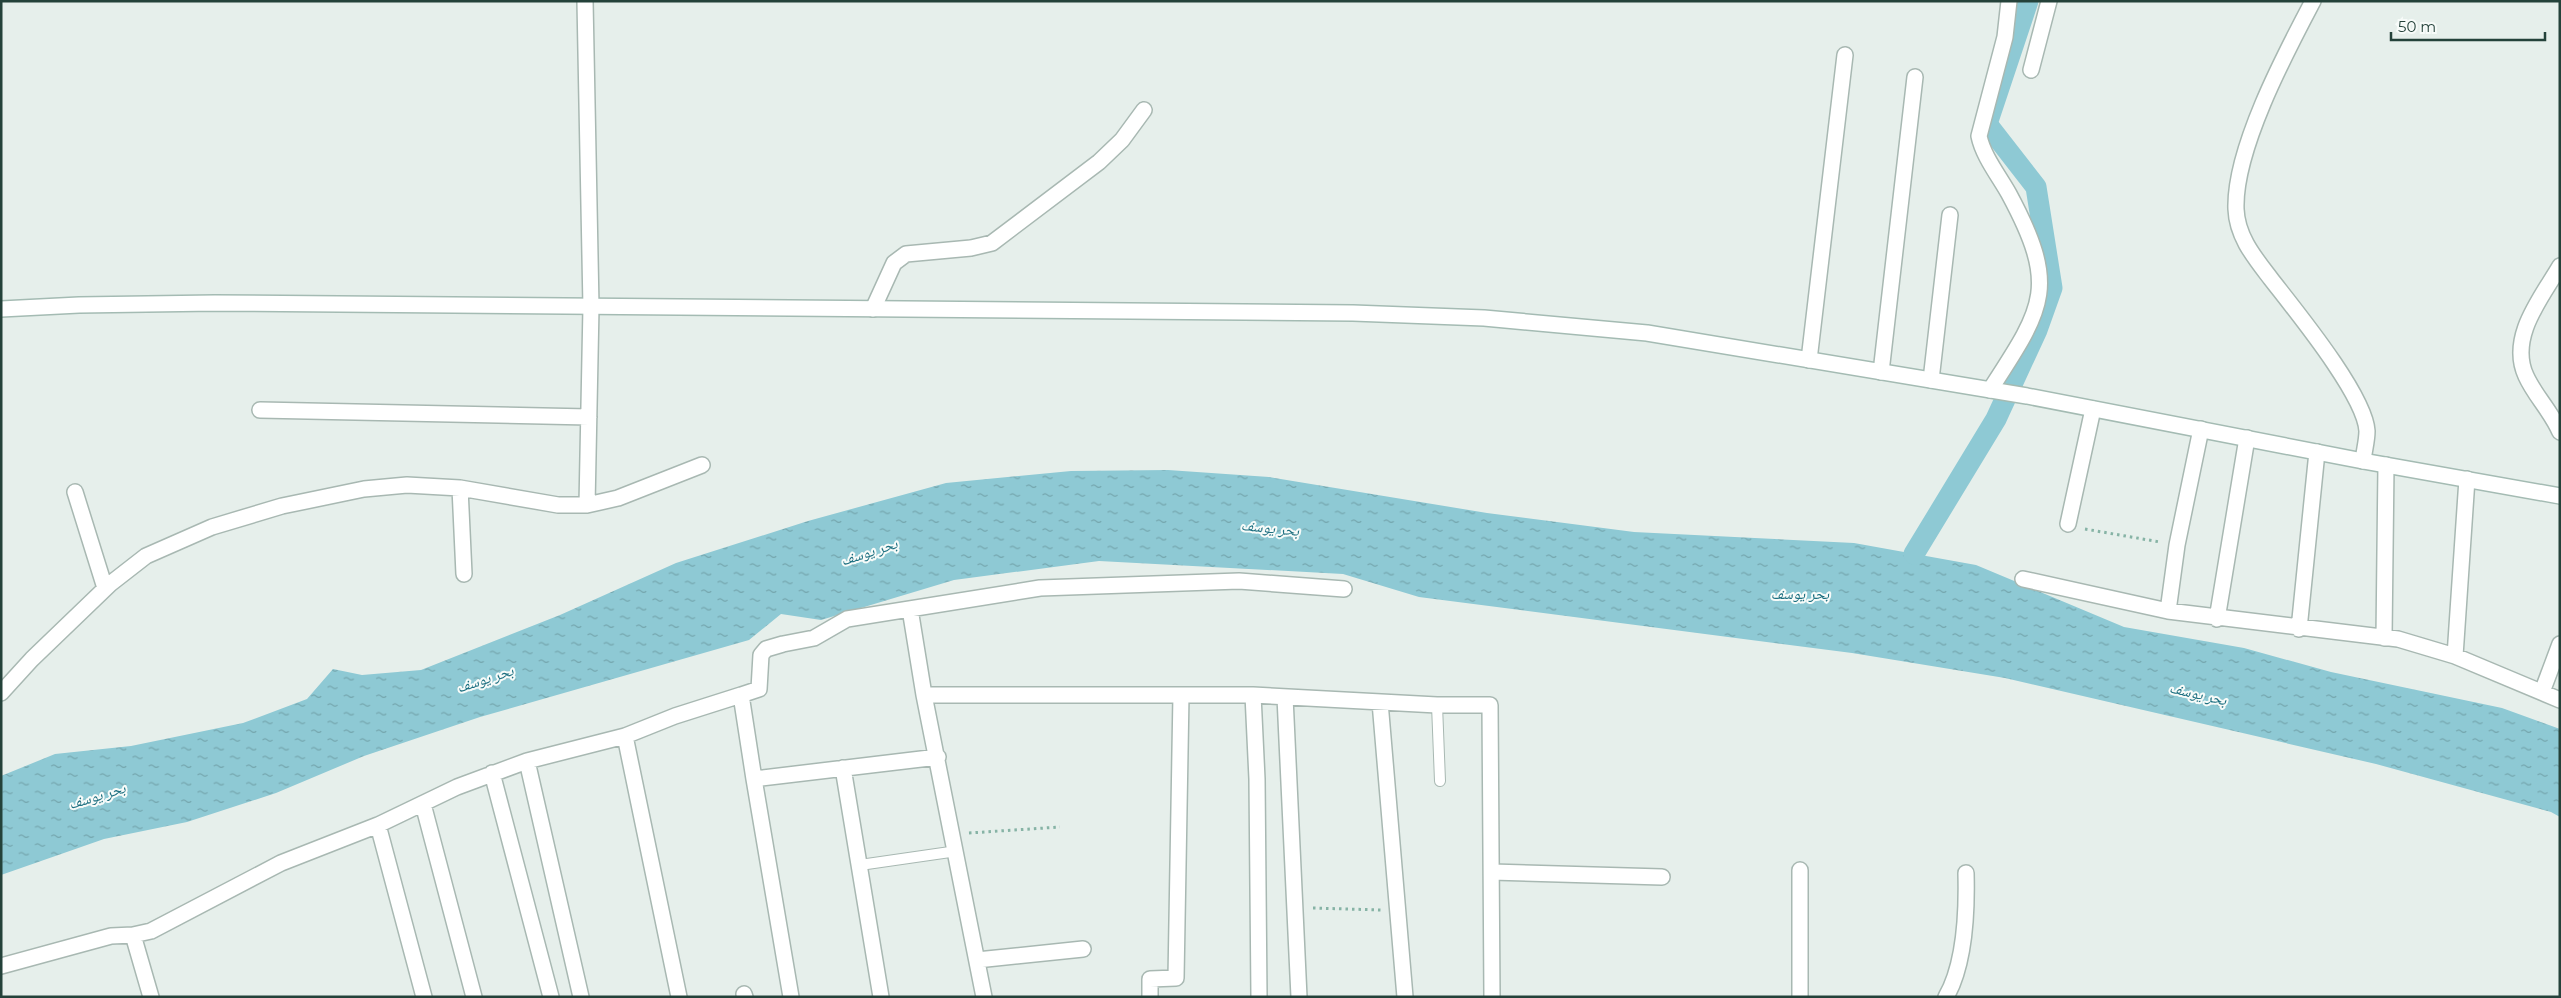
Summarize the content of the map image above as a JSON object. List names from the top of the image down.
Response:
{
  "water": ["بحر يوسف"],
  "scale_bar": "50 m"
}
